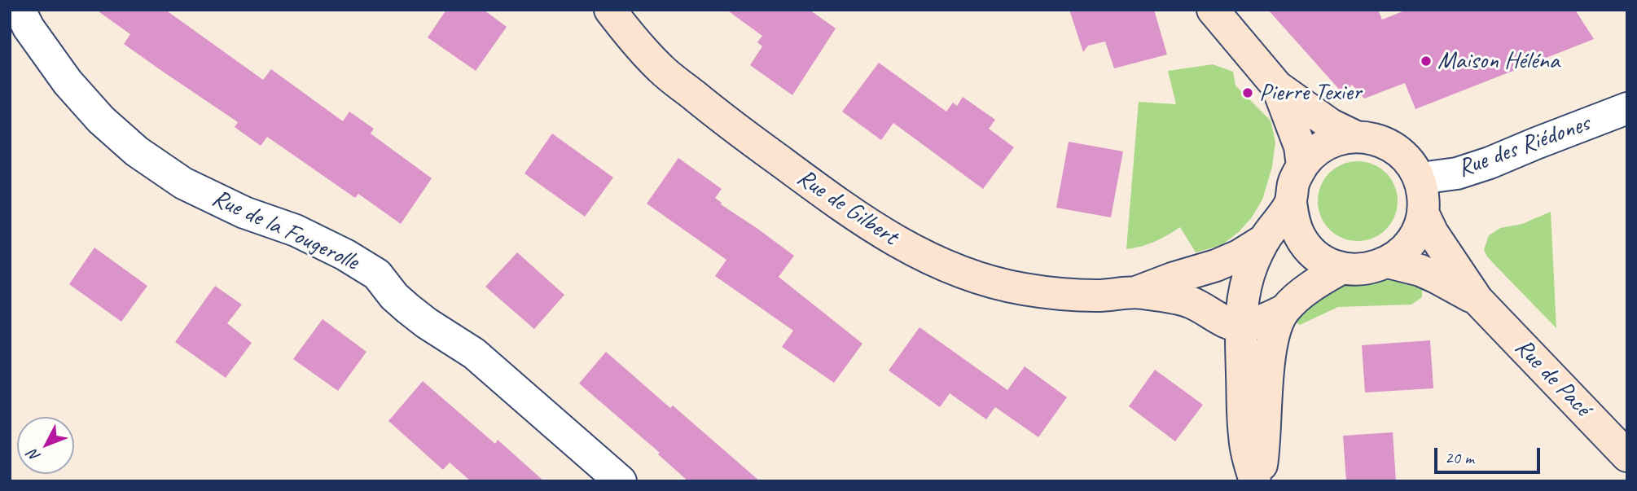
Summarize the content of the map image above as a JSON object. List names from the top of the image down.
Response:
{
  "streets": {
    "street": [
      "Rue des Riédones",
      "Rue de Gilbert",
      "Rue de la Fougerolle",
      "Rue de Pacé"
    ]
  },
  "places": ["Maison Héléna", "Pierre Texier"],
  "scale_bar": "20 m",
  "north": "bottom left"
}
